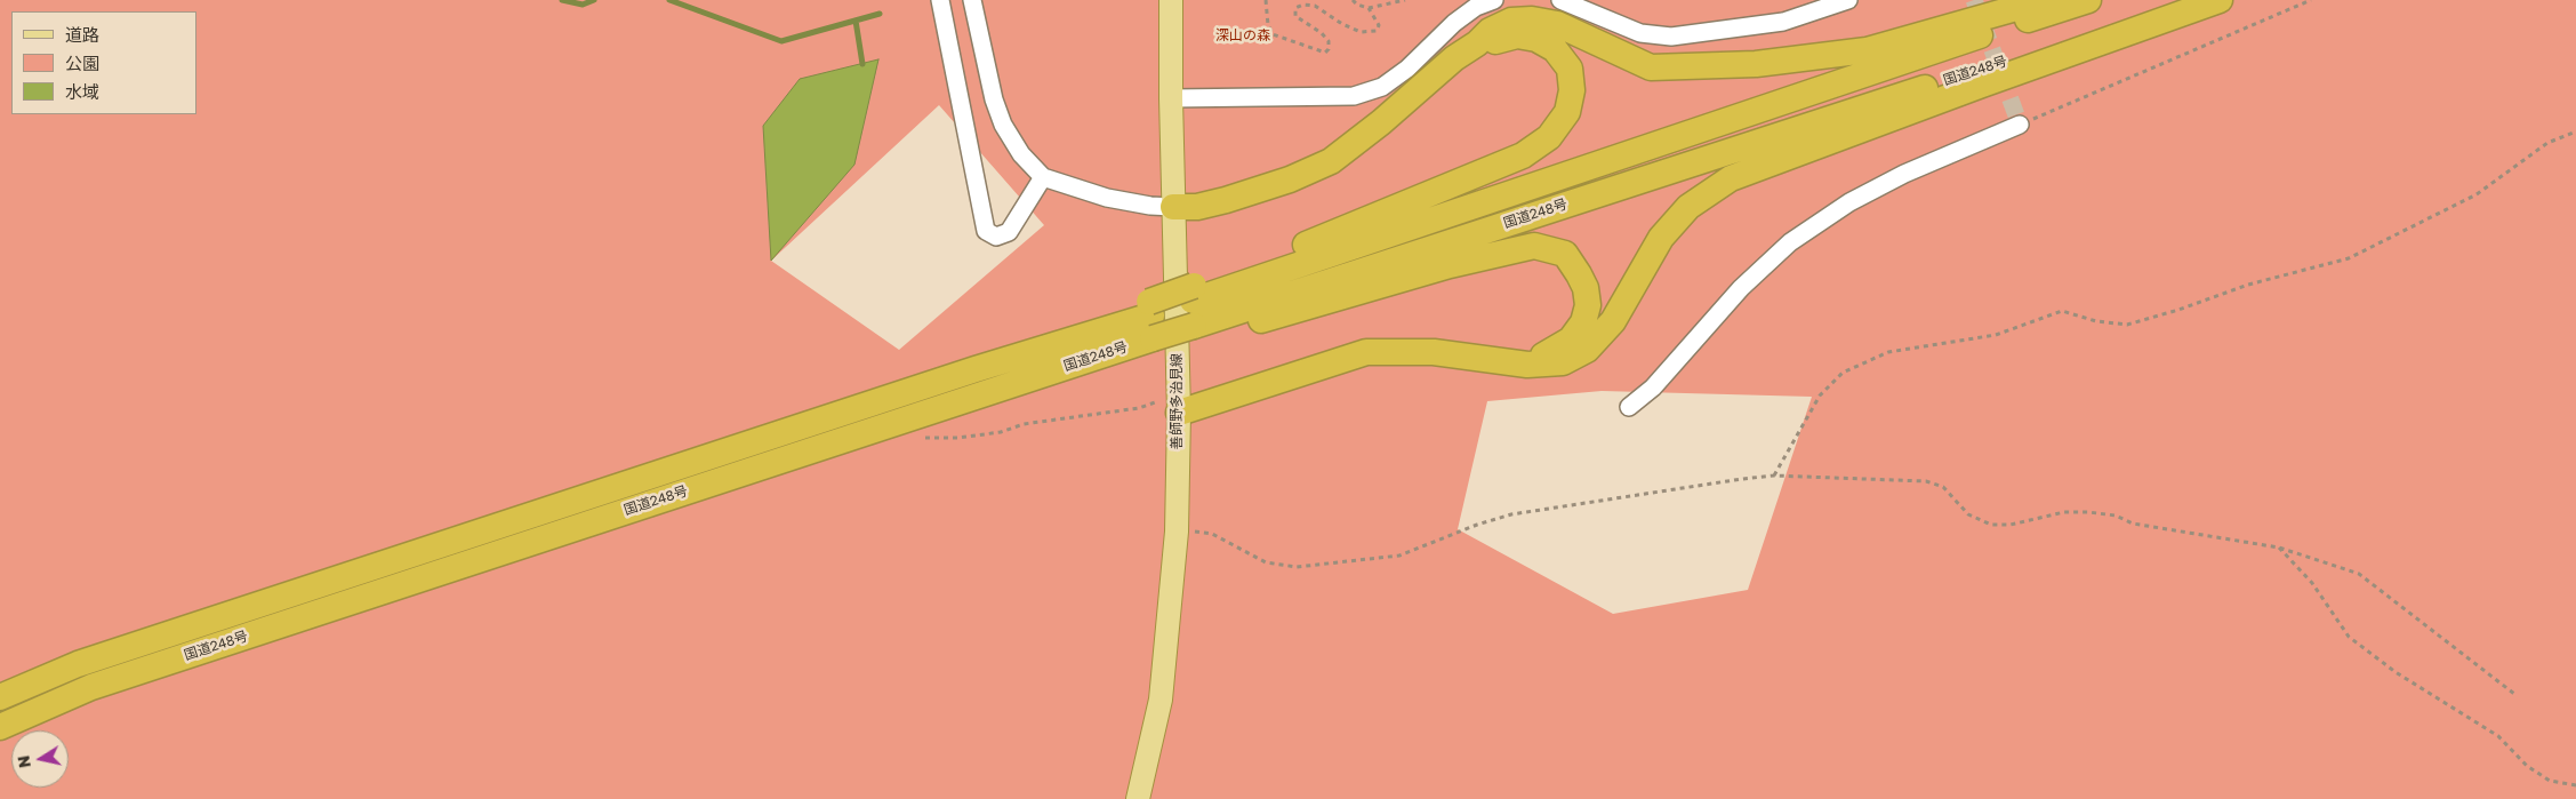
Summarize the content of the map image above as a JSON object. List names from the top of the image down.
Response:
{
  "streets": {
    "highway": ["国道248号"],
    "main road": ["善師野多治見線"]
  },
  "parks": ["深山の森"],
  "legend": ["道路", "公園", "水域"],
  "north": "left"
}
